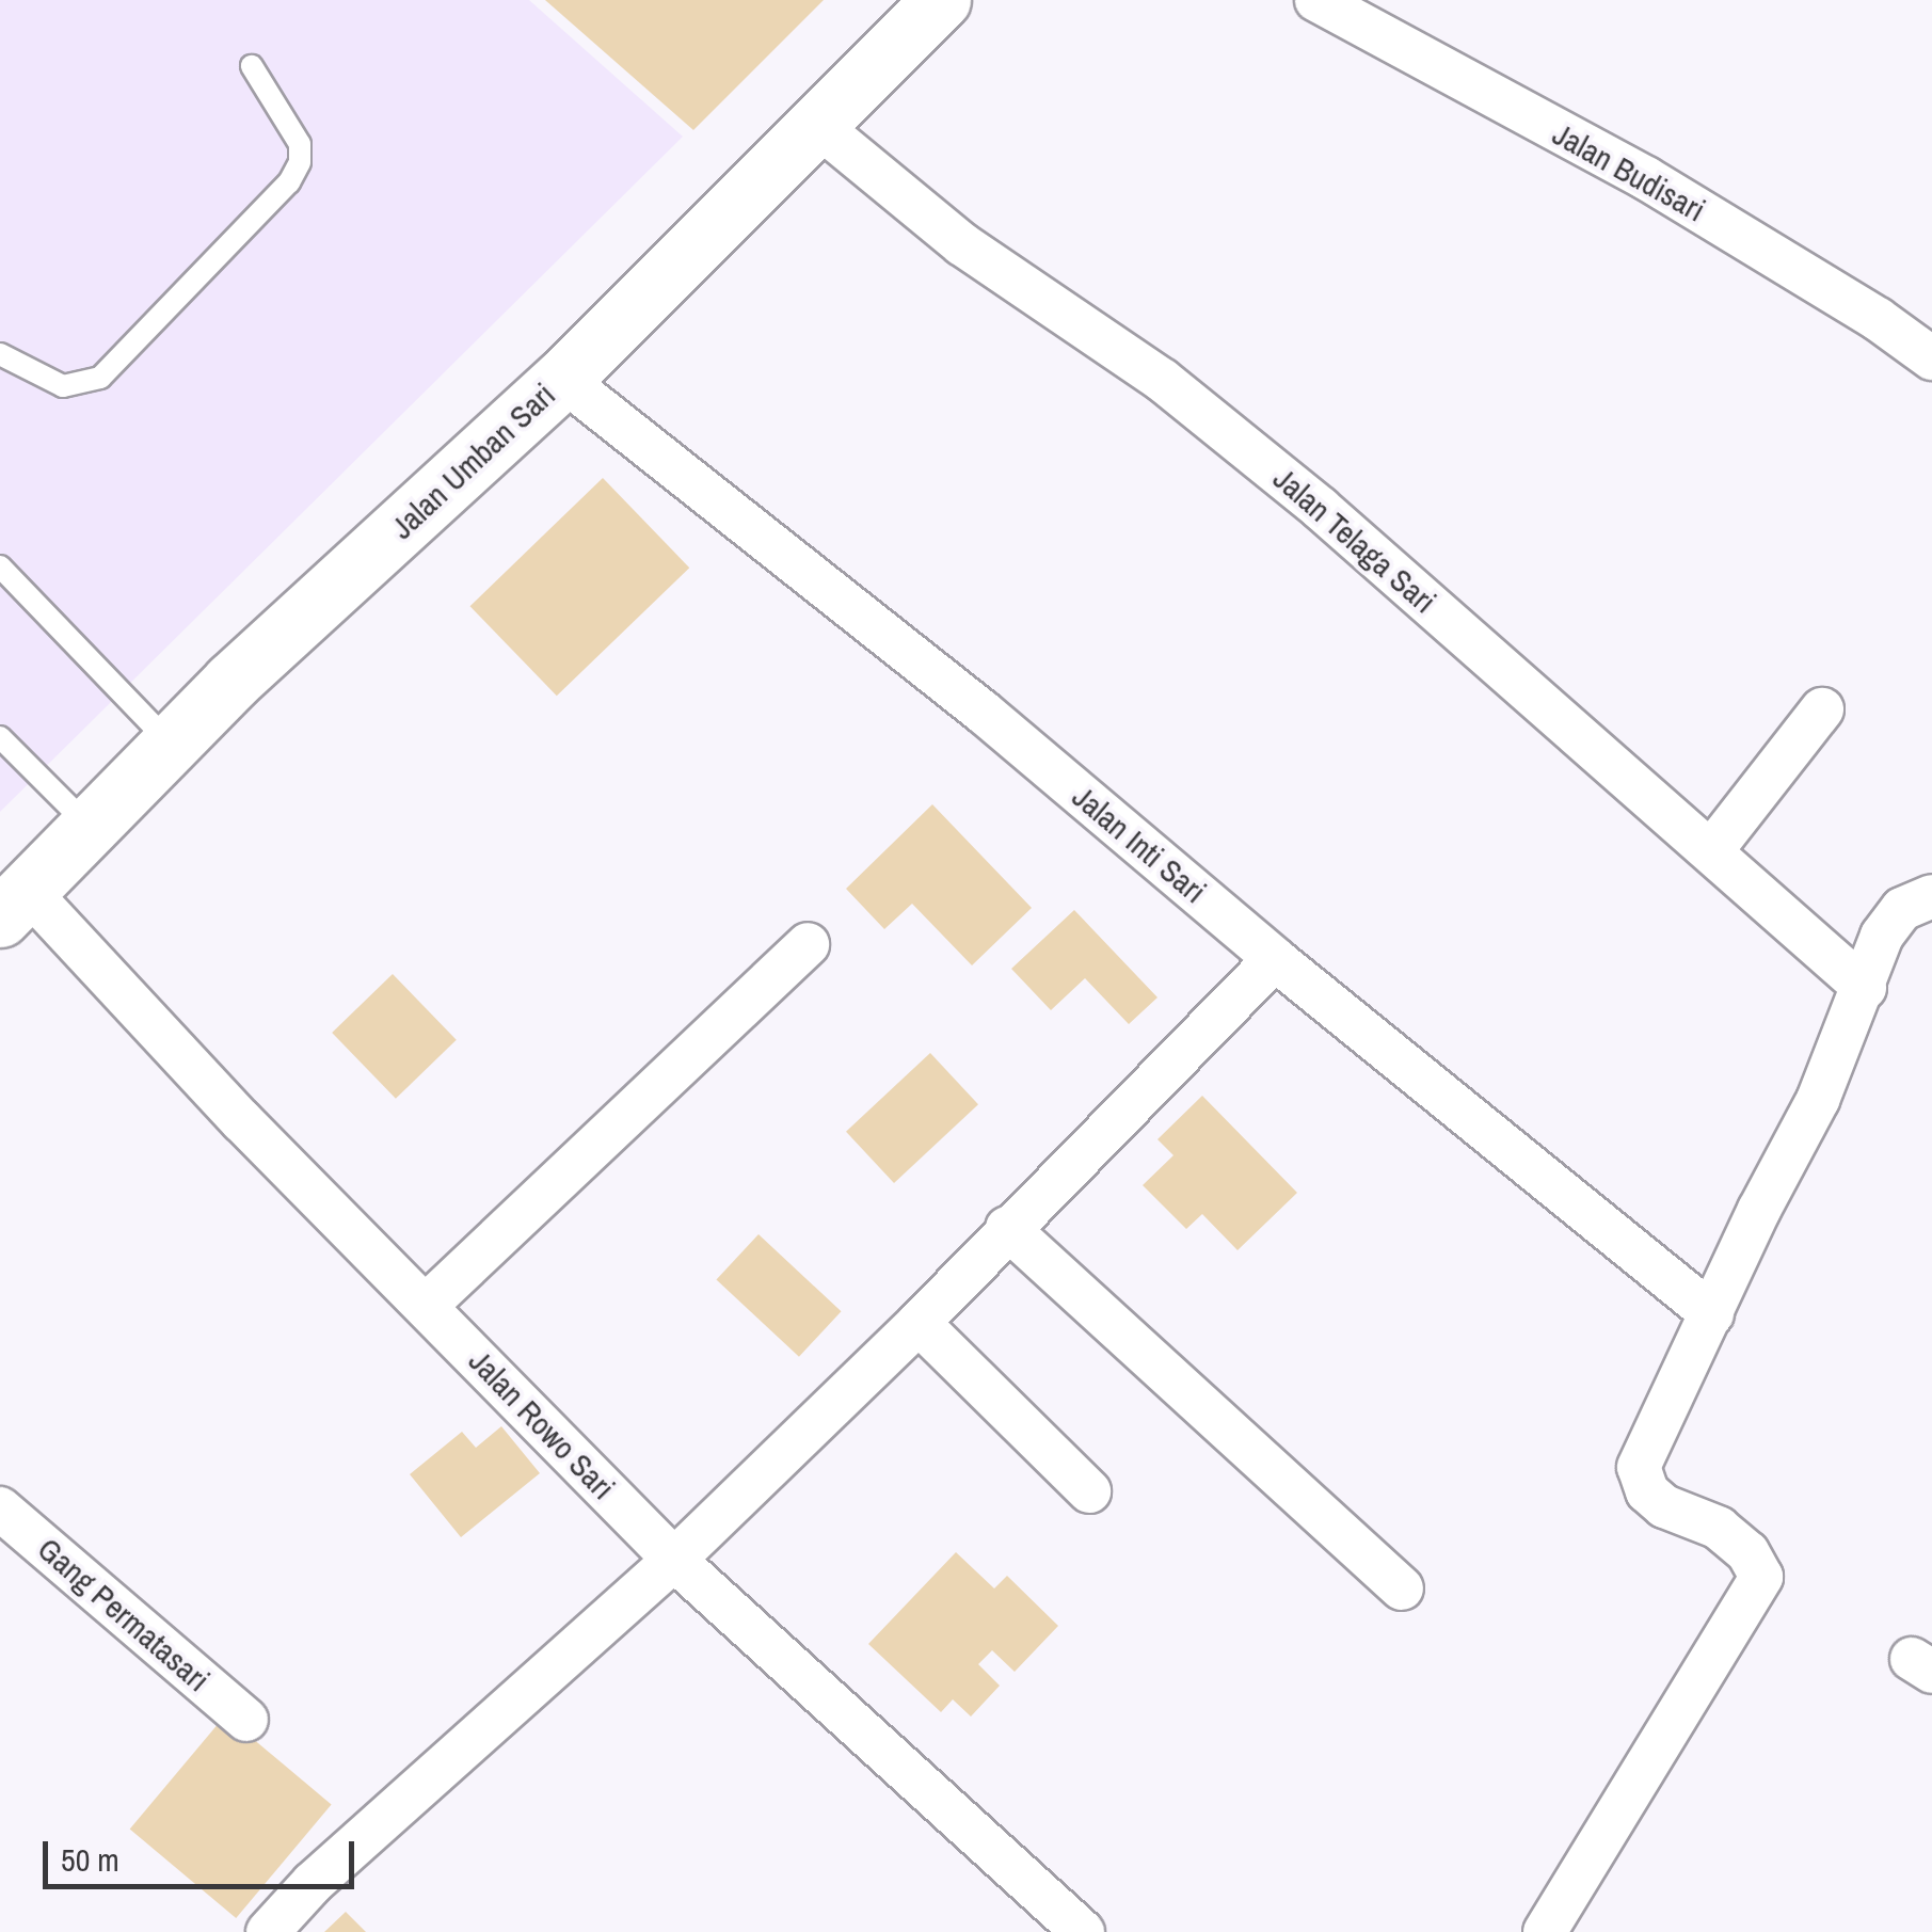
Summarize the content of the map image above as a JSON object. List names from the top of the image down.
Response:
{
  "streets": {
    "main road": ["Jalan Umban Sari"],
    "street": [
      "Jalan Budisari",
      "Jalan Telaga Sari",
      "Jalan Inti Sari",
      "Jalan Rowo Sari",
      "Gang Permatasari"
    ]
  },
  "crossings": [
    ["Jalan Umban Sari", "Jalan Telaga Sari"],
    ["Jalan Umban Sari", "Jalan Inti Sari"],
    ["Jalan Umban Sari", "Jalan Rowo Sari"]
  ],
  "scale_bar": "50 m"
}
